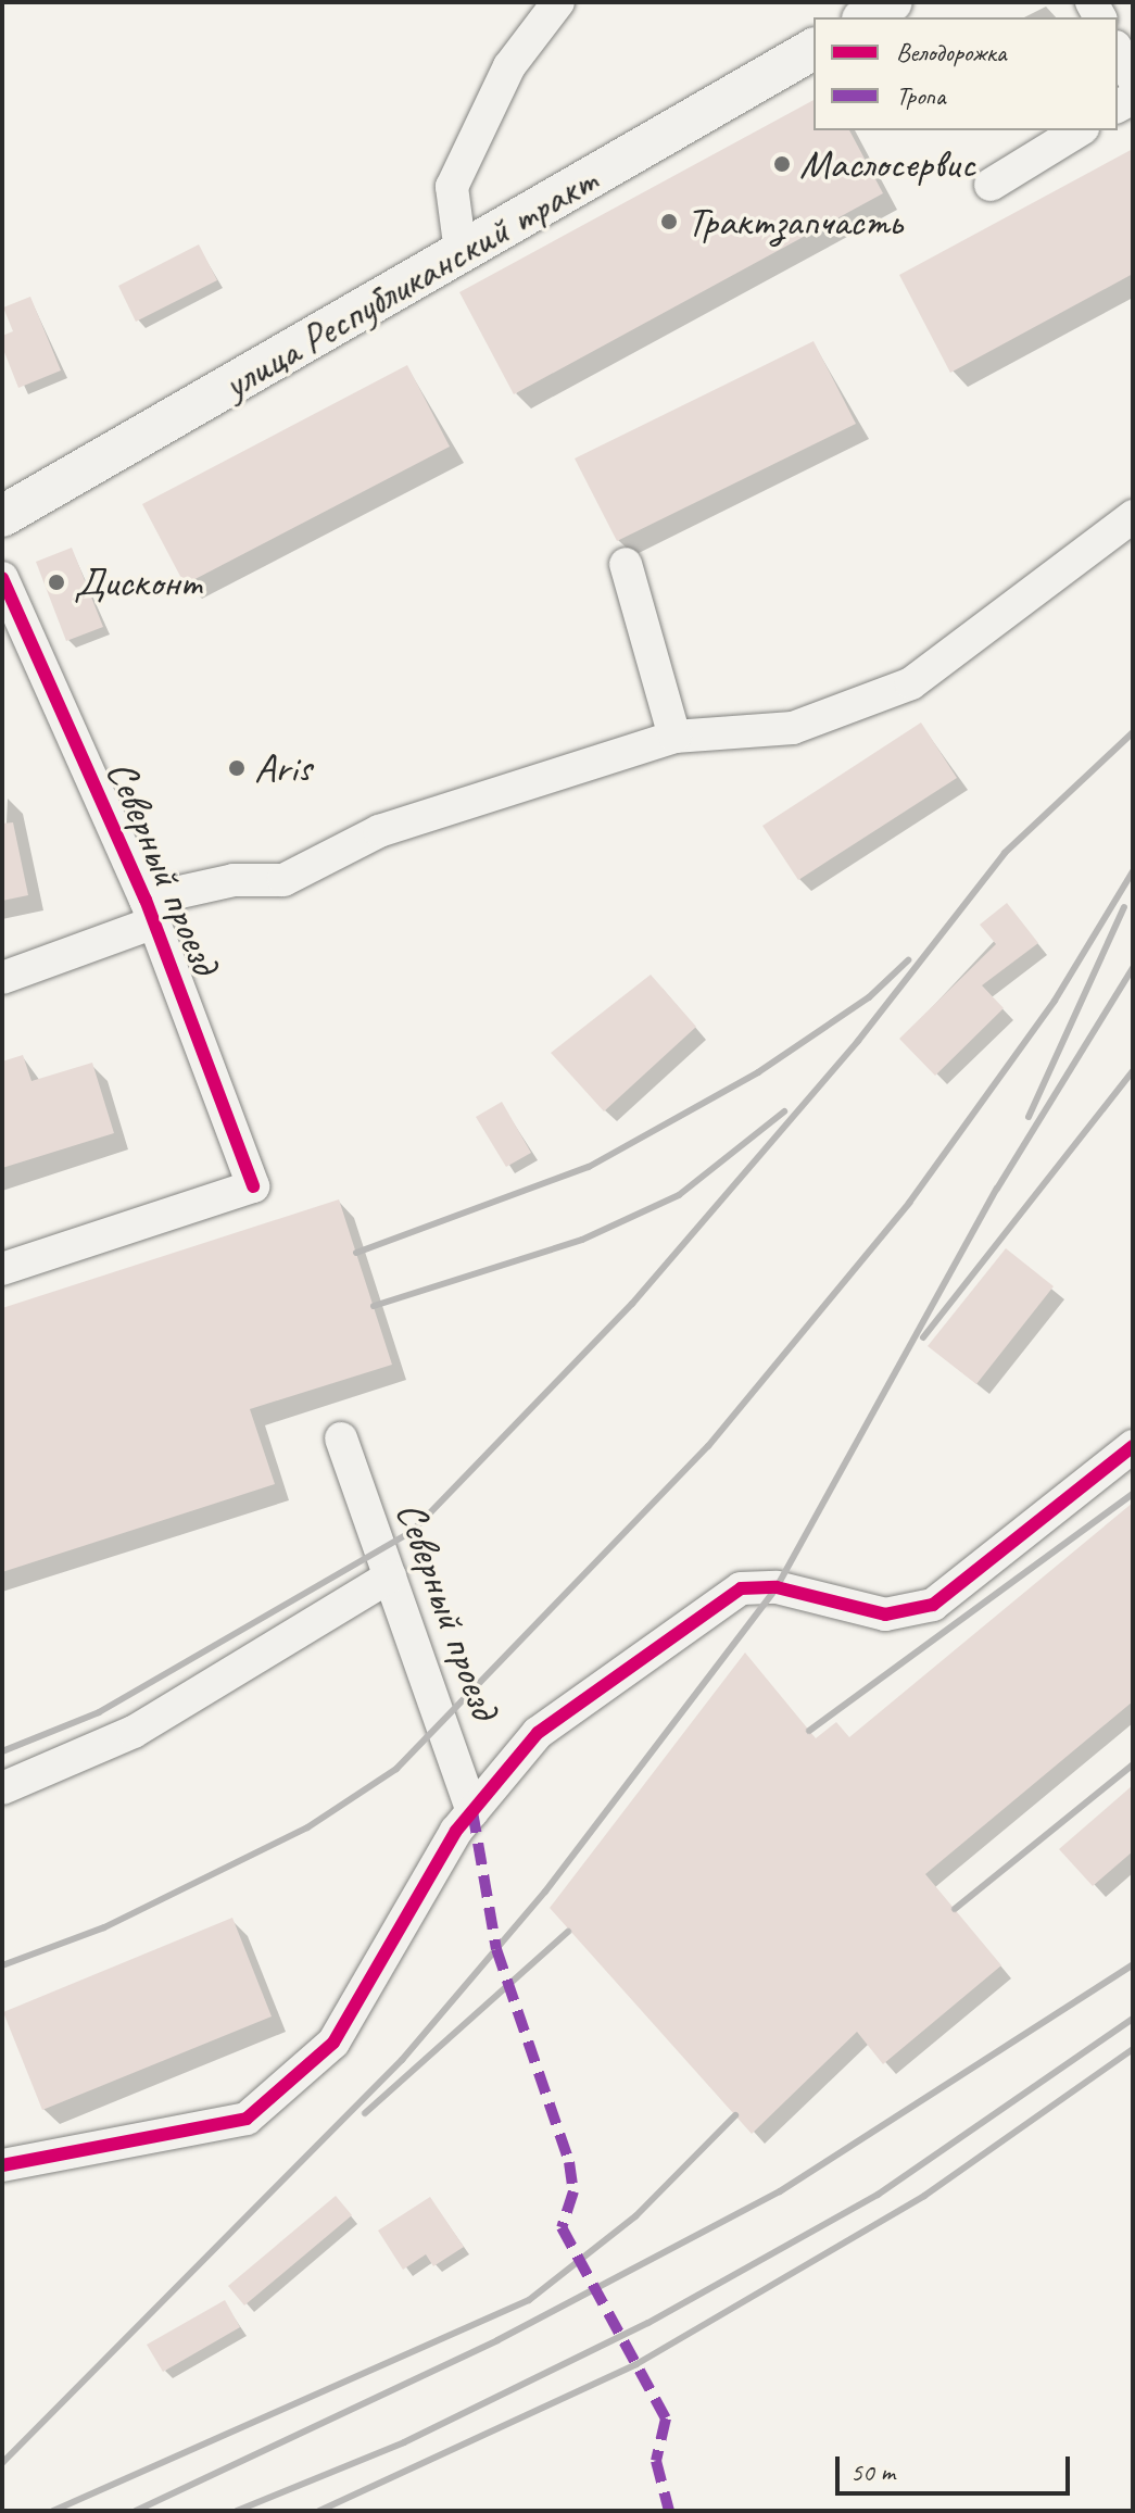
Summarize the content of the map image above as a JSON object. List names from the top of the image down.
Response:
{
  "streets": {
    "main road": ["улица Республиканский тракт"],
    "street": ["Северный проезд"]
  },
  "places": [
    "Маслосервис",
    "Трактзапчасть",
    "Дисконт",
    "Aris"
  ],
  "legend": ["Велодорожка", "Тропа"],
  "scale_bar": "50 m"
}
